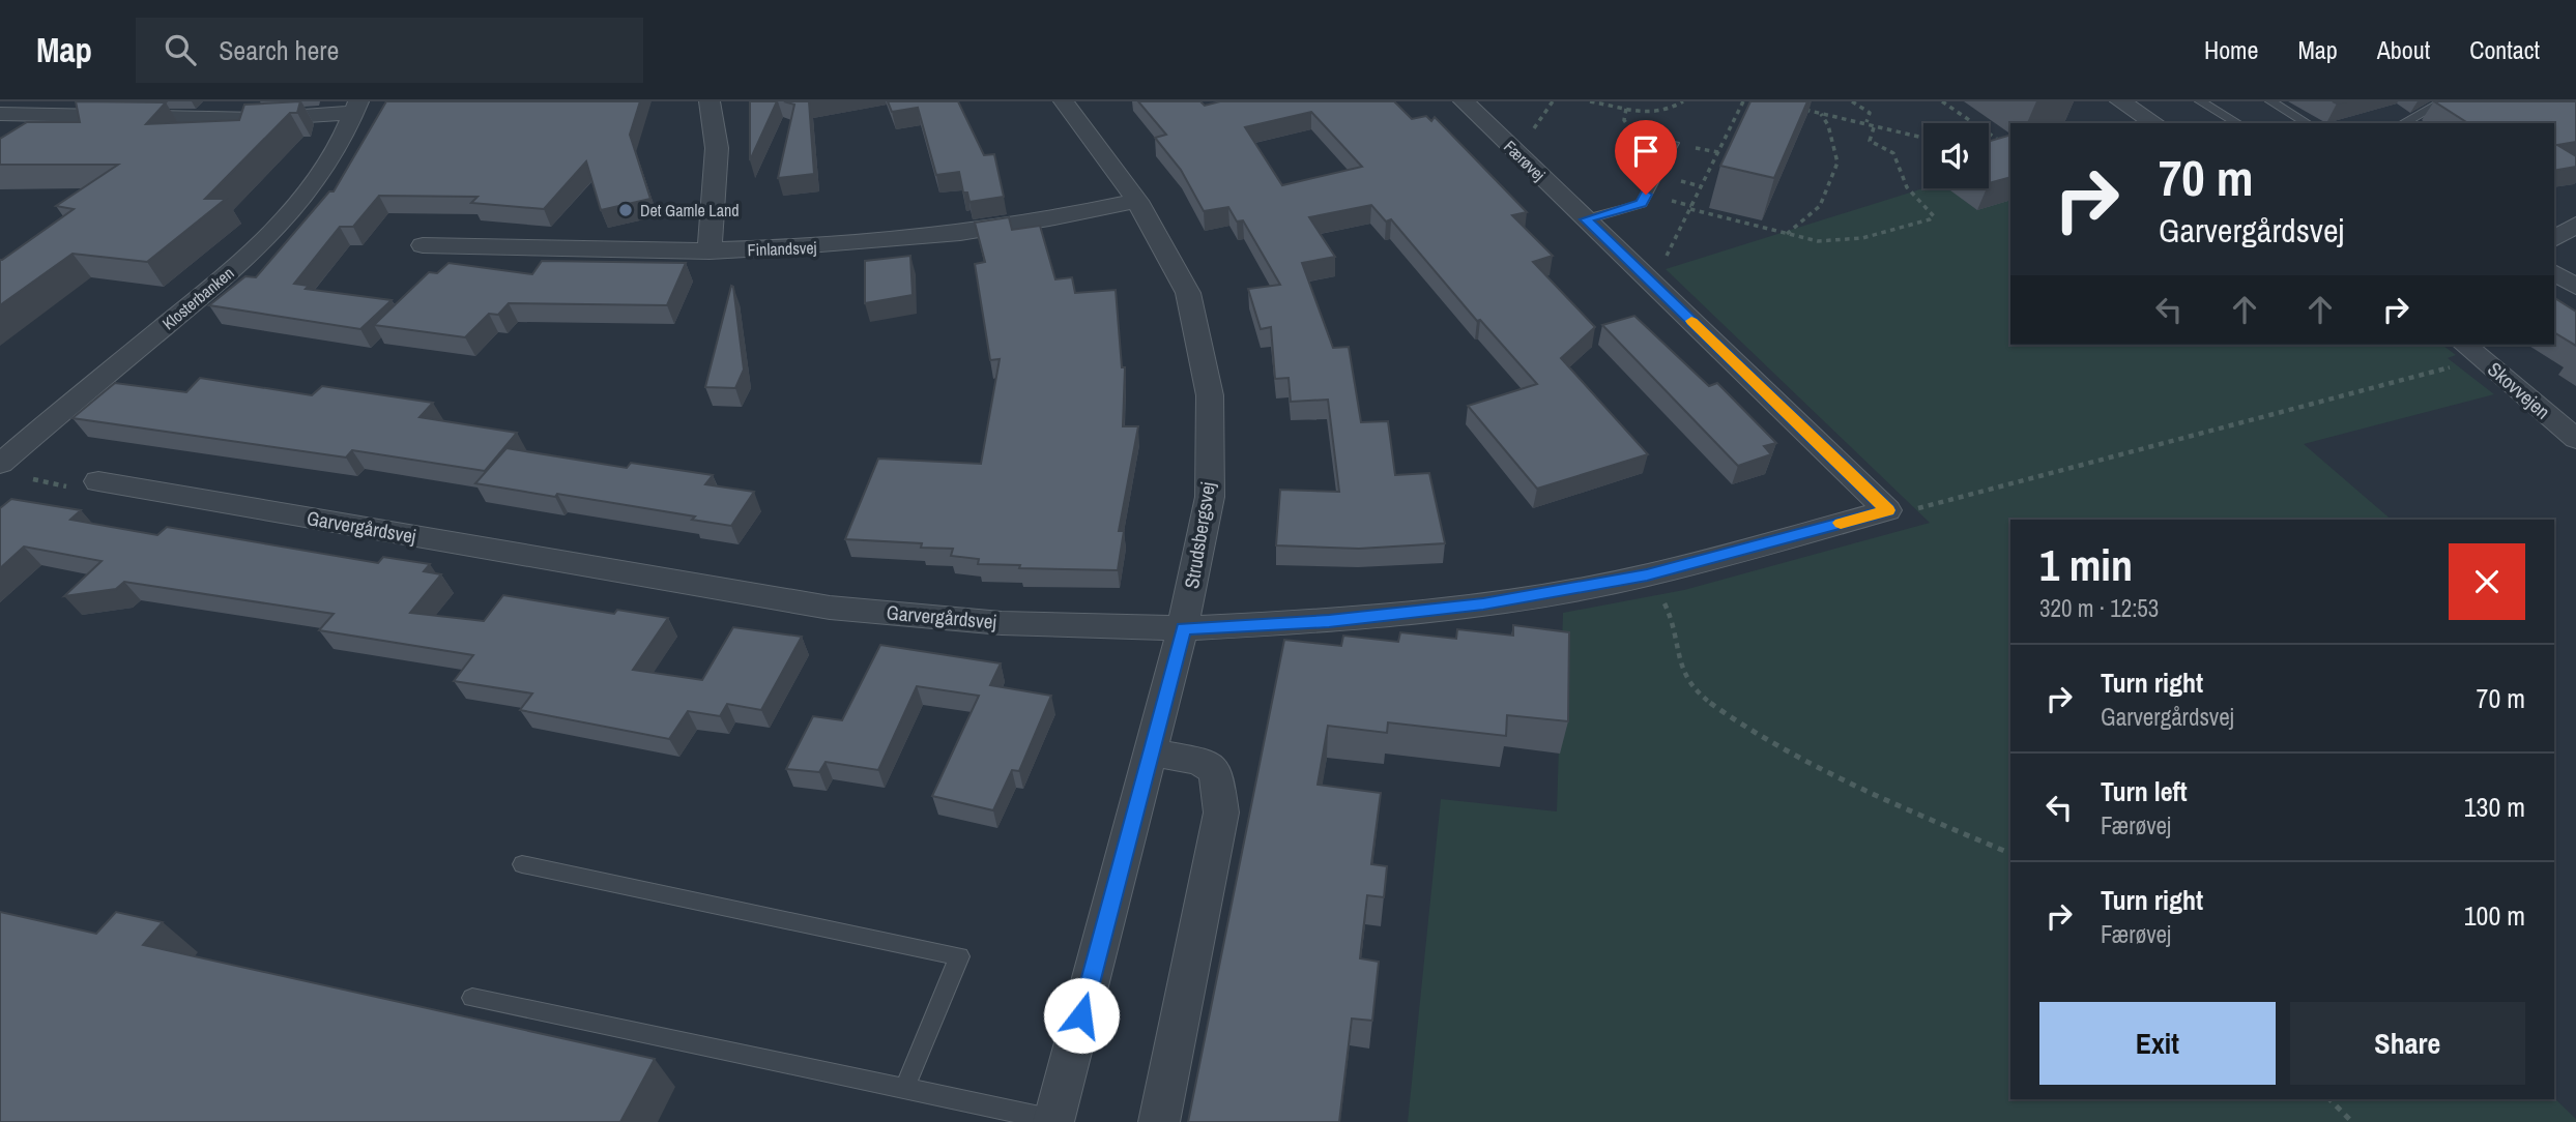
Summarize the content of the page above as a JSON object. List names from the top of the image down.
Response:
{
  "streets": {
    "street": [
      "Færøvej",
      "Finlandsvej",
      "Klosterbanken",
      "Skovvejen",
      "Garvergårdsvej",
      "Strudsbergsvej"
    ]
  },
  "crossings": [
    ["Færøvej", "Garvergårdsvej"],
    ["Finlandsvej", "Strudsbergsvej"],
    ["Garvergårdsvej", "Strudsbergsvej"]
  ],
  "places": ["Det Gamle Land"],
  "page": {
    "header": "Map",
    "search": "Search here",
    "nav": [
      "Home",
      "Map",
      "About",
      "Contact"
    ],
    "turn": ["70 m", "Garvergårdsvej"],
    "heading": ["1 min", "320 m · 12:53"],
    "list": [
      {
        "name": "Turn right",
        "note": "Garvergårdsvej",
        "value": "70 m"
      },
      {
        "name": "Turn left",
        "note": "Færøvej",
        "value": "130 m"
      },
      {
        "name": "Turn right",
        "note": "Færøvej",
        "value": "100 m"
      }
    ],
    "buttons": ["Exit", "Share"]
  }
}
